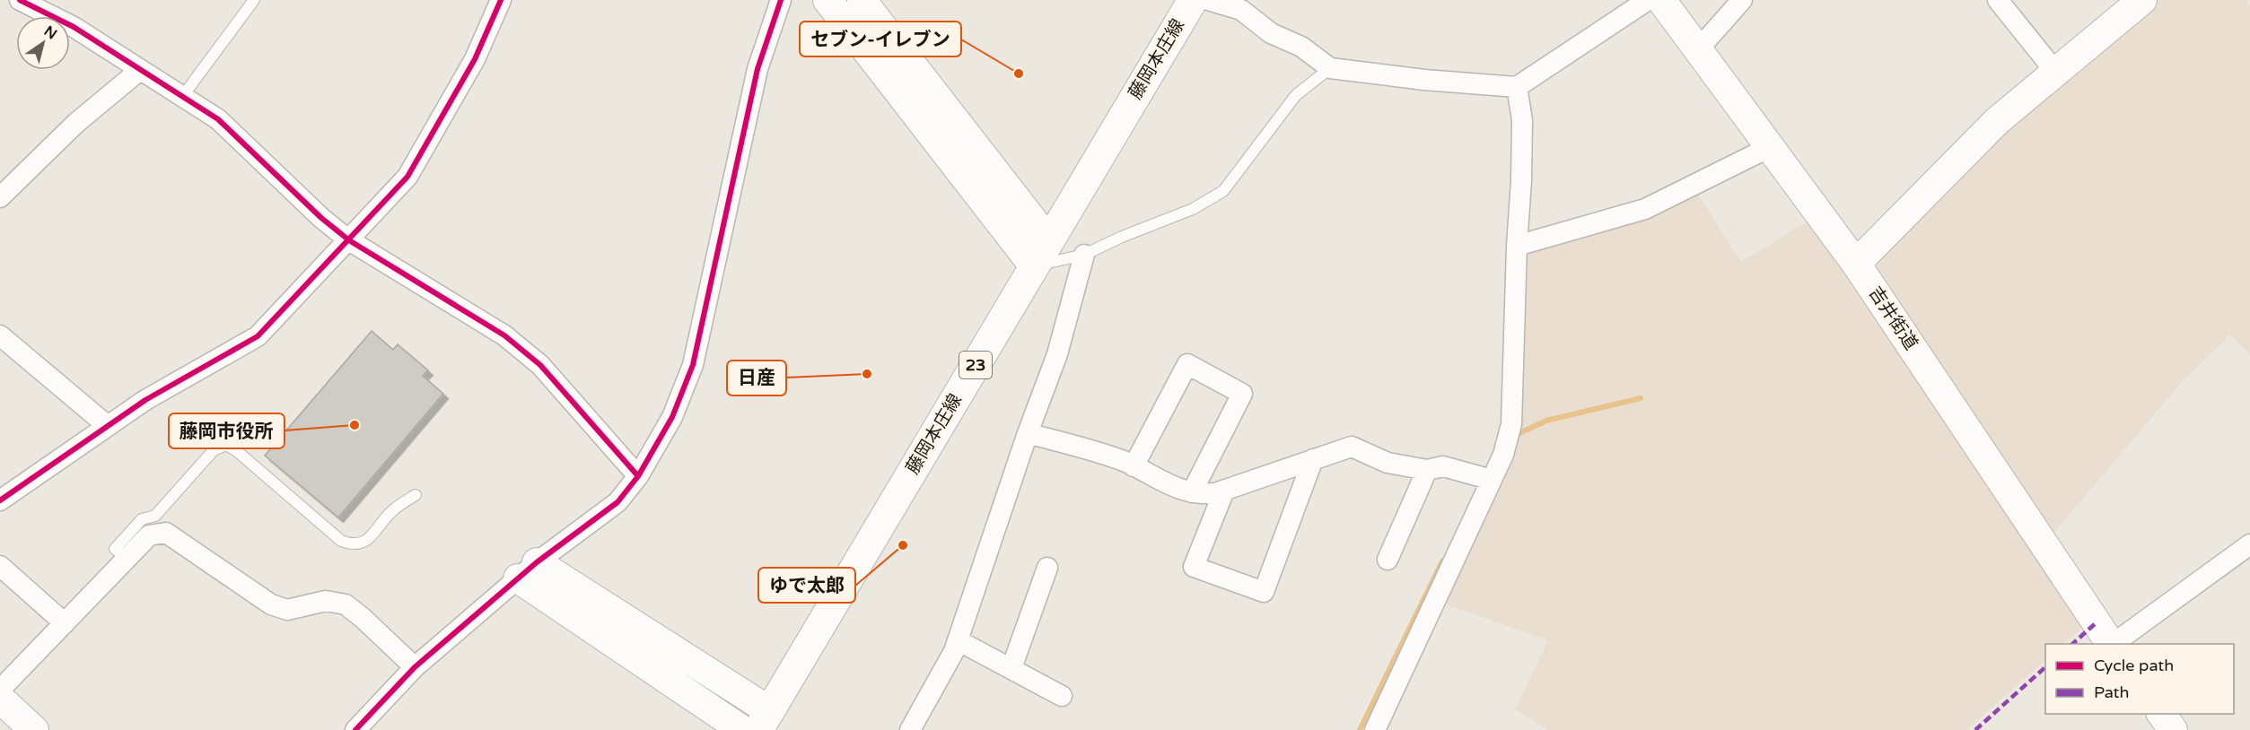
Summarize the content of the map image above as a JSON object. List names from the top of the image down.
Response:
{
  "streets": {
    "main road": ["藤岡本庄線", "23"],
    "street": ["吉井街道"]
  },
  "places": [
    "セブン-イレブン",
    "日産",
    "藤岡市役所",
    "ゆで太郎"
  ],
  "legend": ["Cycle path", "Path"],
  "north": "top right"
}
